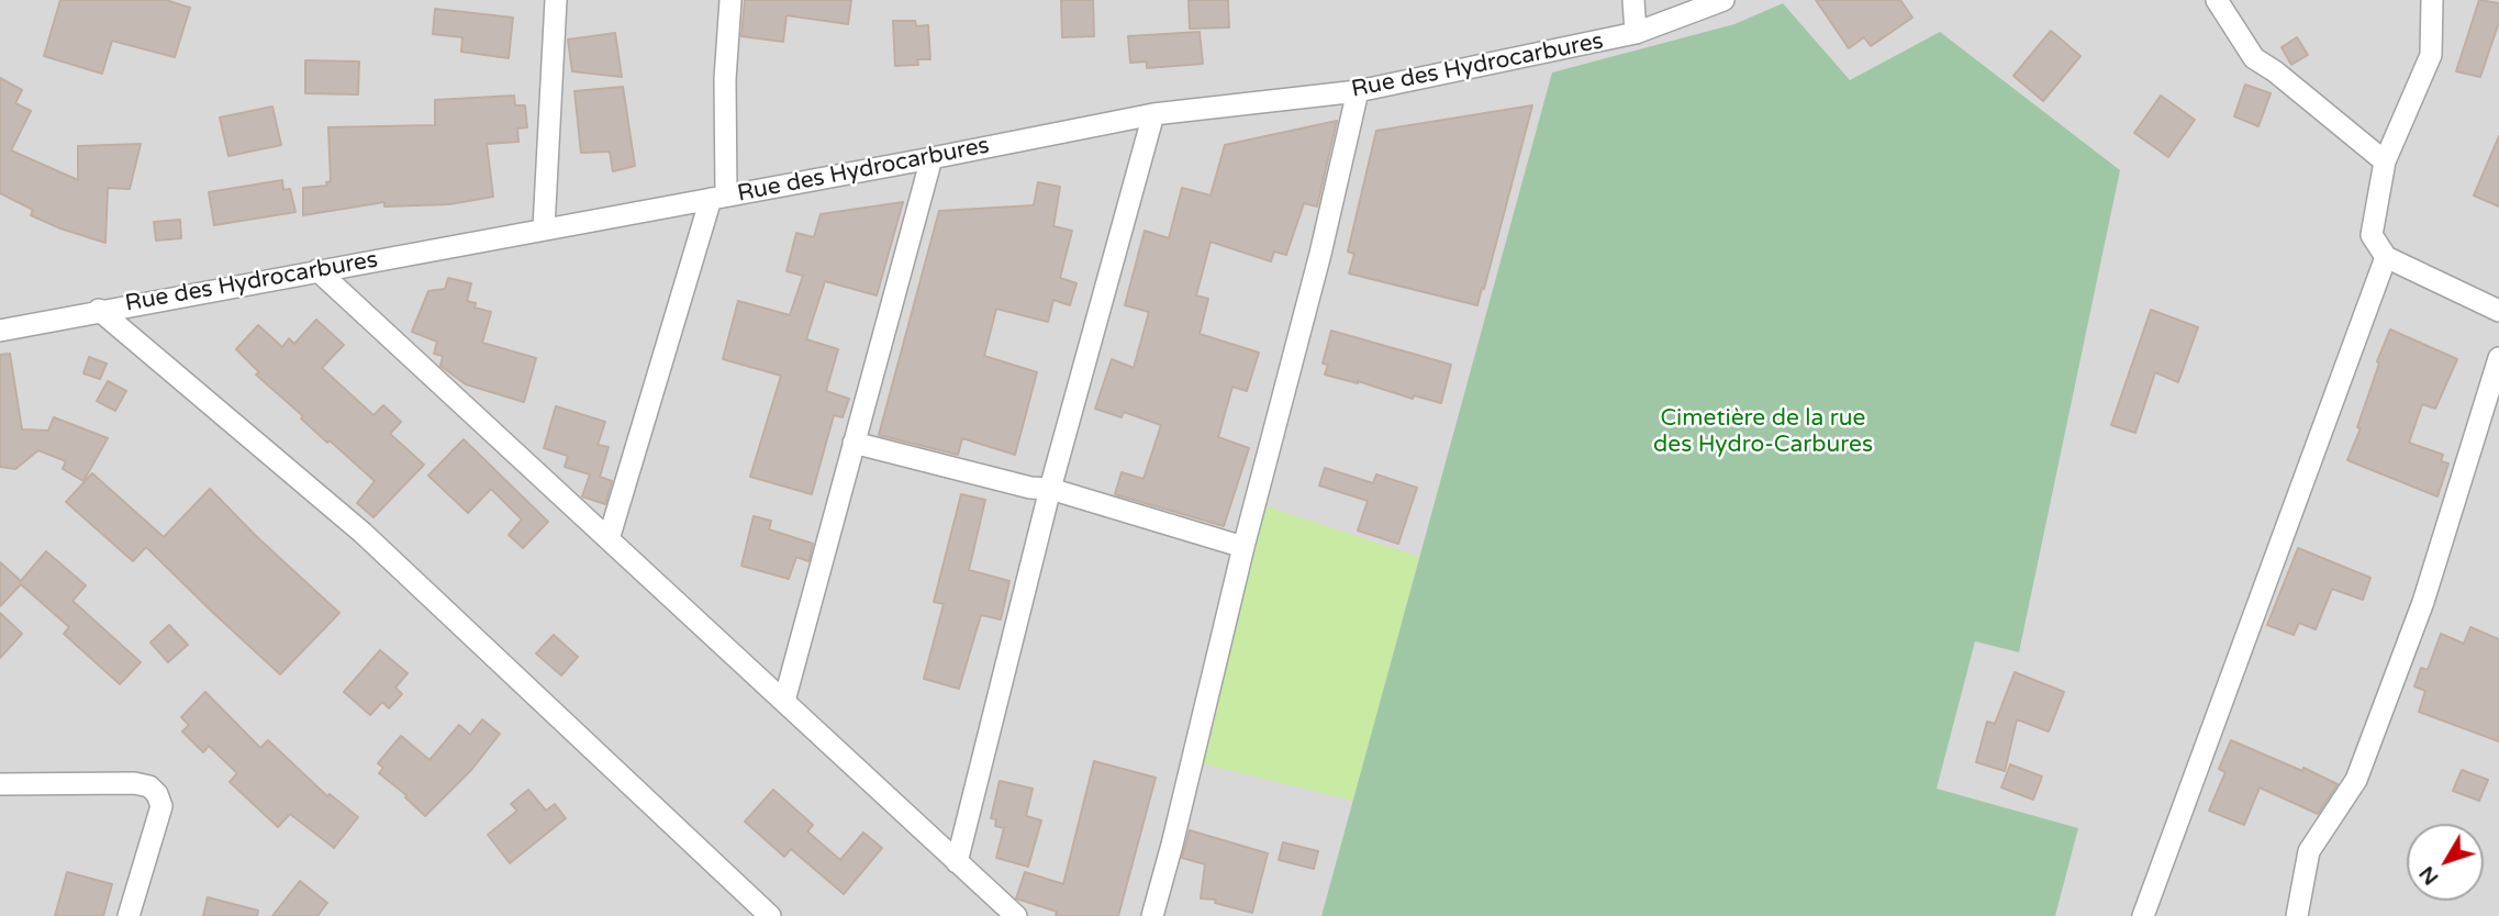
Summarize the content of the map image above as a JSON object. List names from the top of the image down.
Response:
{
  "streets": {
    "street": ["Rue des Hydrocarbures"]
  },
  "parks": ["Cimetière de la rue des Hydro-Carbures"],
  "north": "bottom left"
}
